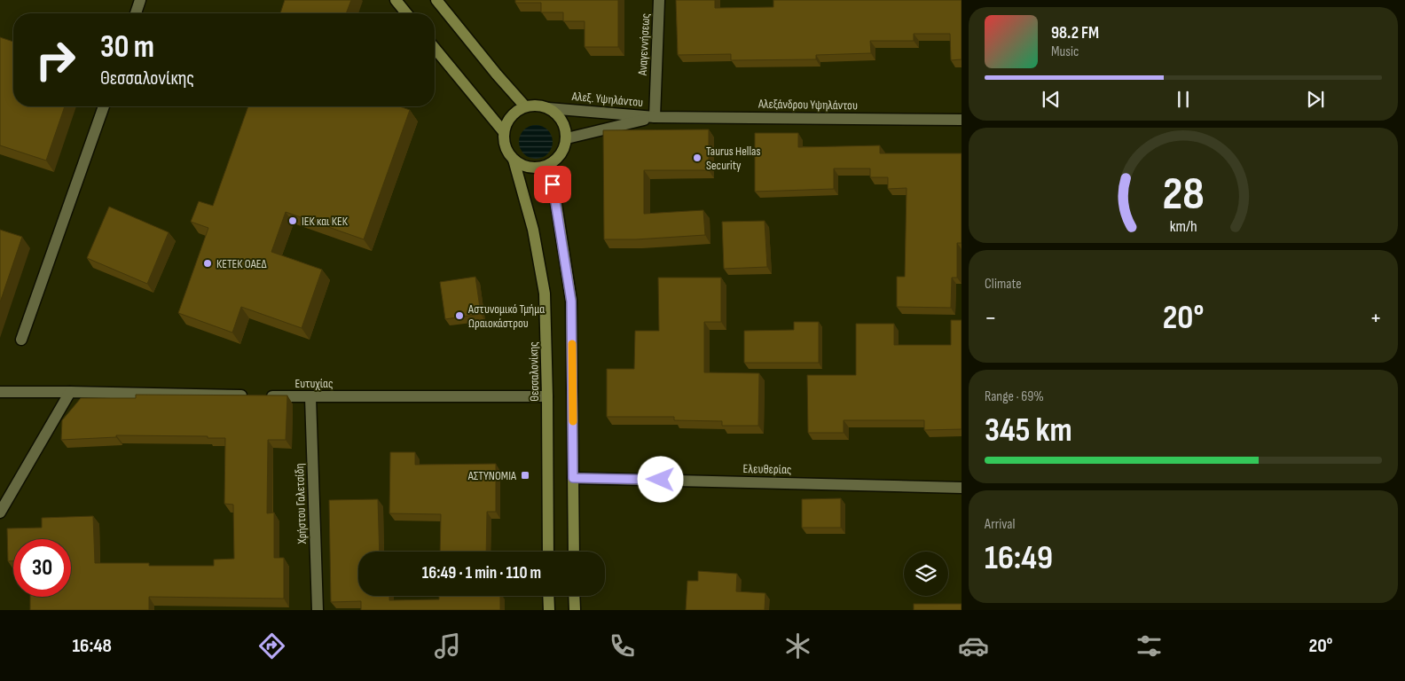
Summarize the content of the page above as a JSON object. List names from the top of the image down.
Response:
{
  "streets": {
    "main road": ["Θεσσαλονίκης"],
    "street": [
      "Αναγεννήσεως",
      "Αλεξ. Υψηλάντου",
      "Αλεξάνδρου Υψηλάντου",
      "Ευτυχίας",
      "Ελευθερίας",
      "Χρήστου Γαλετσίδη"
    ]
  },
  "crossings": [
    ["Αναγεννήσεως", "Αλεξ. Υψηλάντου"],
    ["Αναγεννήσεως", "Αλεξάνδρου Υψηλάντου"],
    ["Αλεξ. Υψηλάντου", "Αλεξάνδρου Υψηλάντου"],
    ["Αλεξ. Υψηλάντου", "Θεσσαλονίκης"],
    ["Θεσσαλονίκης", "Ευτυχίας"],
    ["Ευτυχίας", "Χρήστου Γαλετσίδη"]
  ],
  "places": {
    "other": [
      "Taurus Hellas Security",
      "ΙΕΚ και ΚΕΚ",
      "ΚΕΤΕΚ ΟΑΕΔ",
      "Αστυνομικό Τμήμα Ωραιοκάστρου"
    ],
    "transit": ["ΑΣΤΥΝΟΜΙΑ"]
  },
  "page": {
    "turn": ["30 m", "Θεσσαλονίκης"],
    "song": ["98.2 FM", "Music"],
    "tile": [
      "Climate",
      ["Range · 69%", "345 km"],
      ["Arrival", "16:49"]
    ],
    "heat": ["−", "20°", "+"],
    "limit": "30",
    "trip": "16:49 · 1 min · 110 m",
    "tabs": ["16:48", "20°"],
    "gauge": ["28", "km/h"]
  }
}
